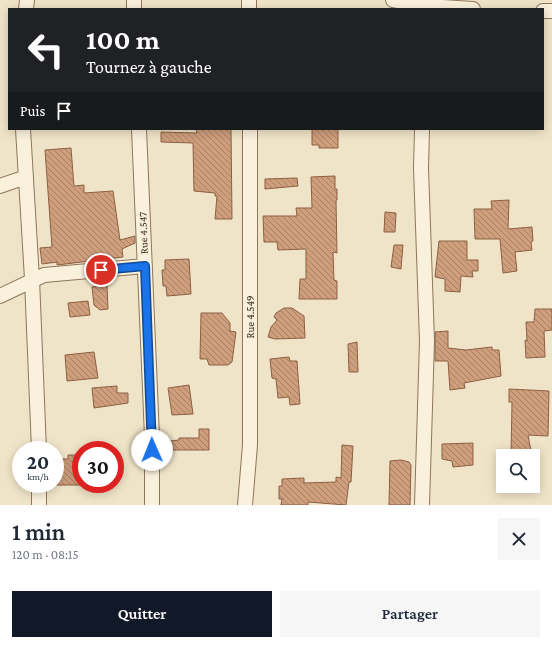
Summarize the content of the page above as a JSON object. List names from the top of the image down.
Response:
{
  "streets": {
    "street": ["Rue 4.547", "Rue 4.549"]
  },
  "page": {
    "turn": ["100 m", "Tournez à gauche"],
    "then": "Puis",
    "speed": "20 km/h",
    "limit": "30",
    "heading": ["1 min", "120 m · 08:15"],
    "buttons": ["Quitter", "Partager"]
  }
}
